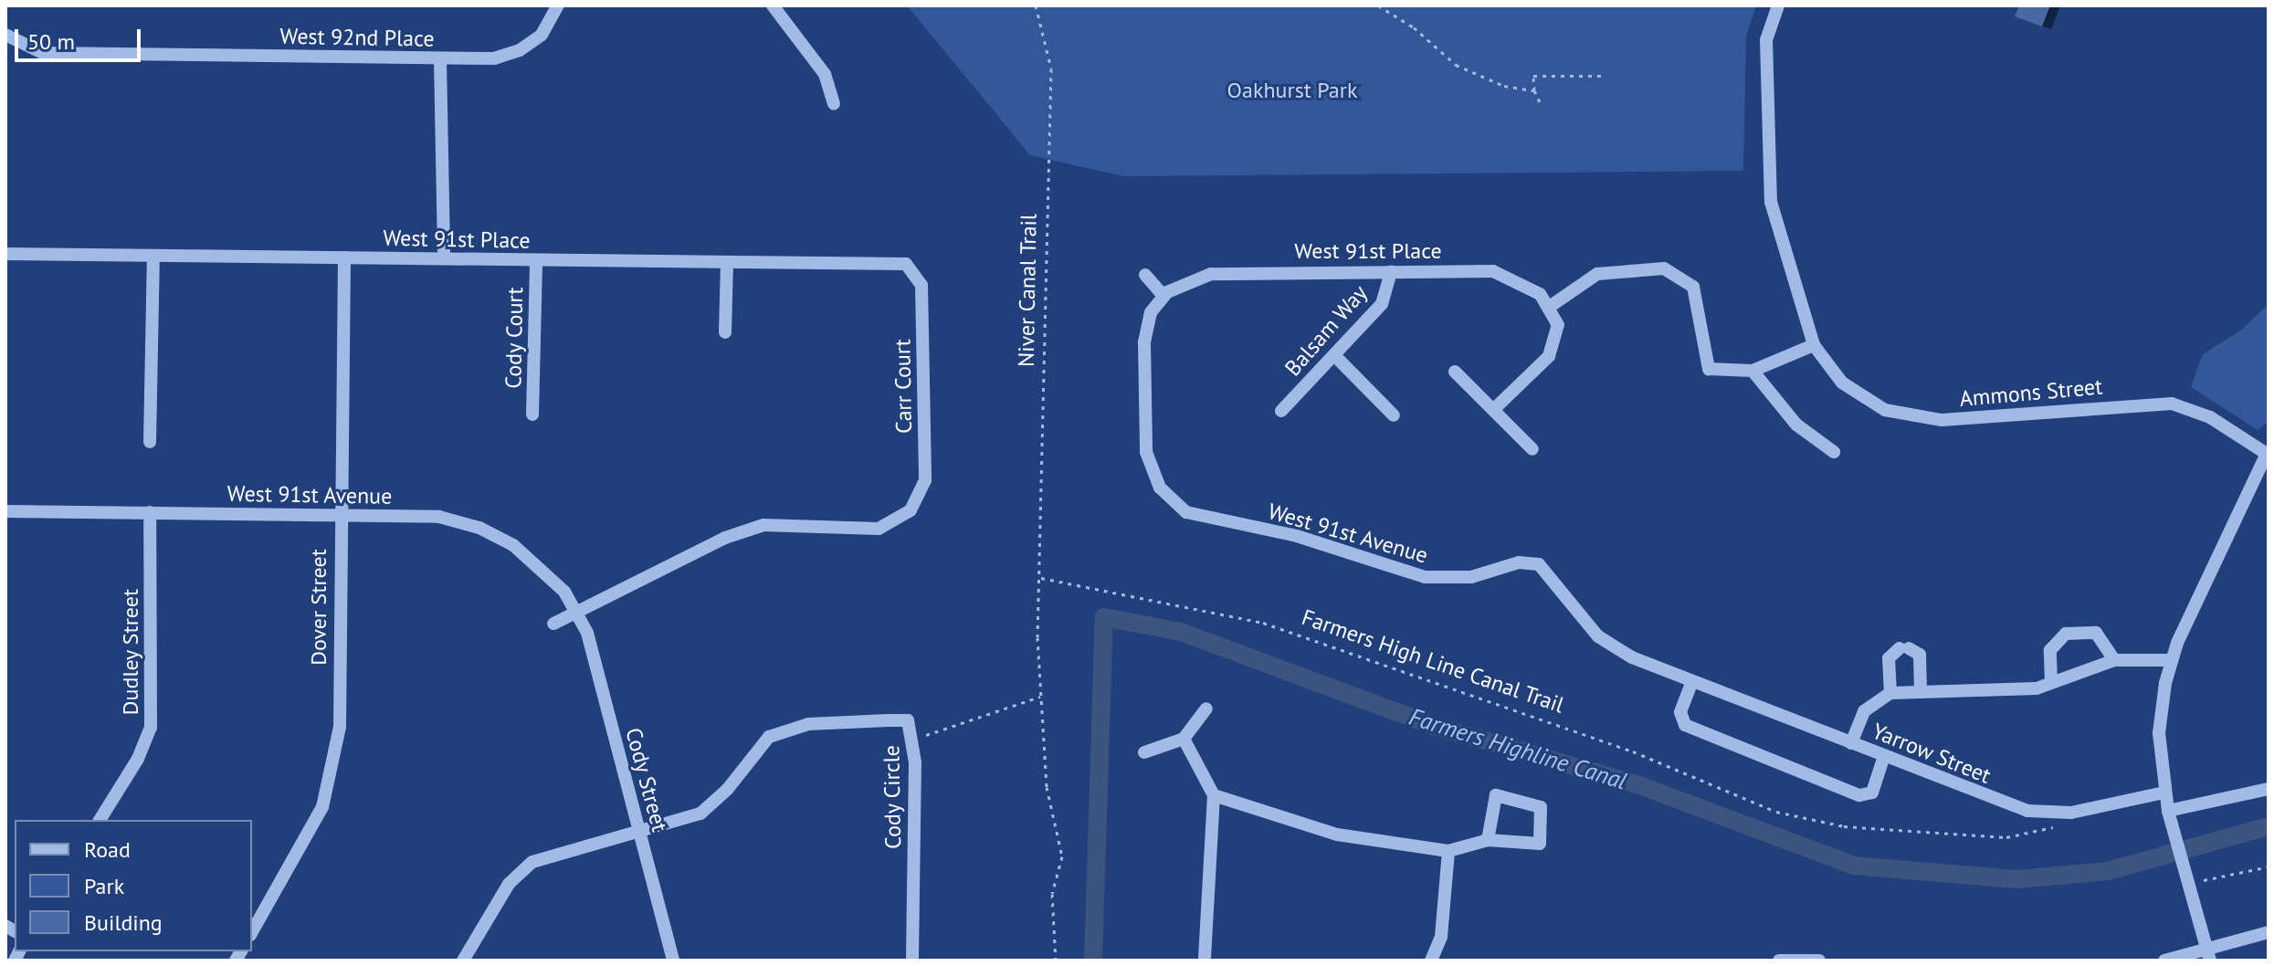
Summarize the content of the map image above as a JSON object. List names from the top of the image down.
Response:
{
  "streets": {
    "street": [
      "West 92nd Place",
      "West 91st Place",
      "Balsam Way",
      "Cody Court",
      "Carr Court",
      "Ammons Street",
      "West 91st Avenue",
      "Dover Street",
      "Dudley Street",
      "Yarrow Street",
      "Cody Street",
      "Cody Circle"
    ],
    "path": ["Niver Canal Trail", "Farmers High Line Canal Trail"]
  },
  "crossings": [
    ["West 91st Place", "Balsam Way"],
    ["West 91st Place", "Cody Court"],
    ["West 91st Place", "Carr Court"],
    ["West 91st Place", "West 91st Avenue"],
    ["West 91st Place", "Dover Street"],
    ["Niver Canal Trail", "Farmers High Line Canal Trail"],
    ["Carr Court", "West 91st Avenue"],
    ["Carr Court", "Cody Street"],
    ["West 91st Avenue", "Dover Street"],
    ["West 91st Avenue", "Dudley Street"],
    ["West 91st Avenue", "Yarrow Street"],
    ["West 91st Avenue", "Cody Street"],
    ["Cody Street", "Cody Circle"]
  ],
  "water": ["Farmers Highline Canal"],
  "parks": ["Oakhurst Park"],
  "legend": ["Road", "Park", "Building"],
  "scale_bar": "50 m"
}
